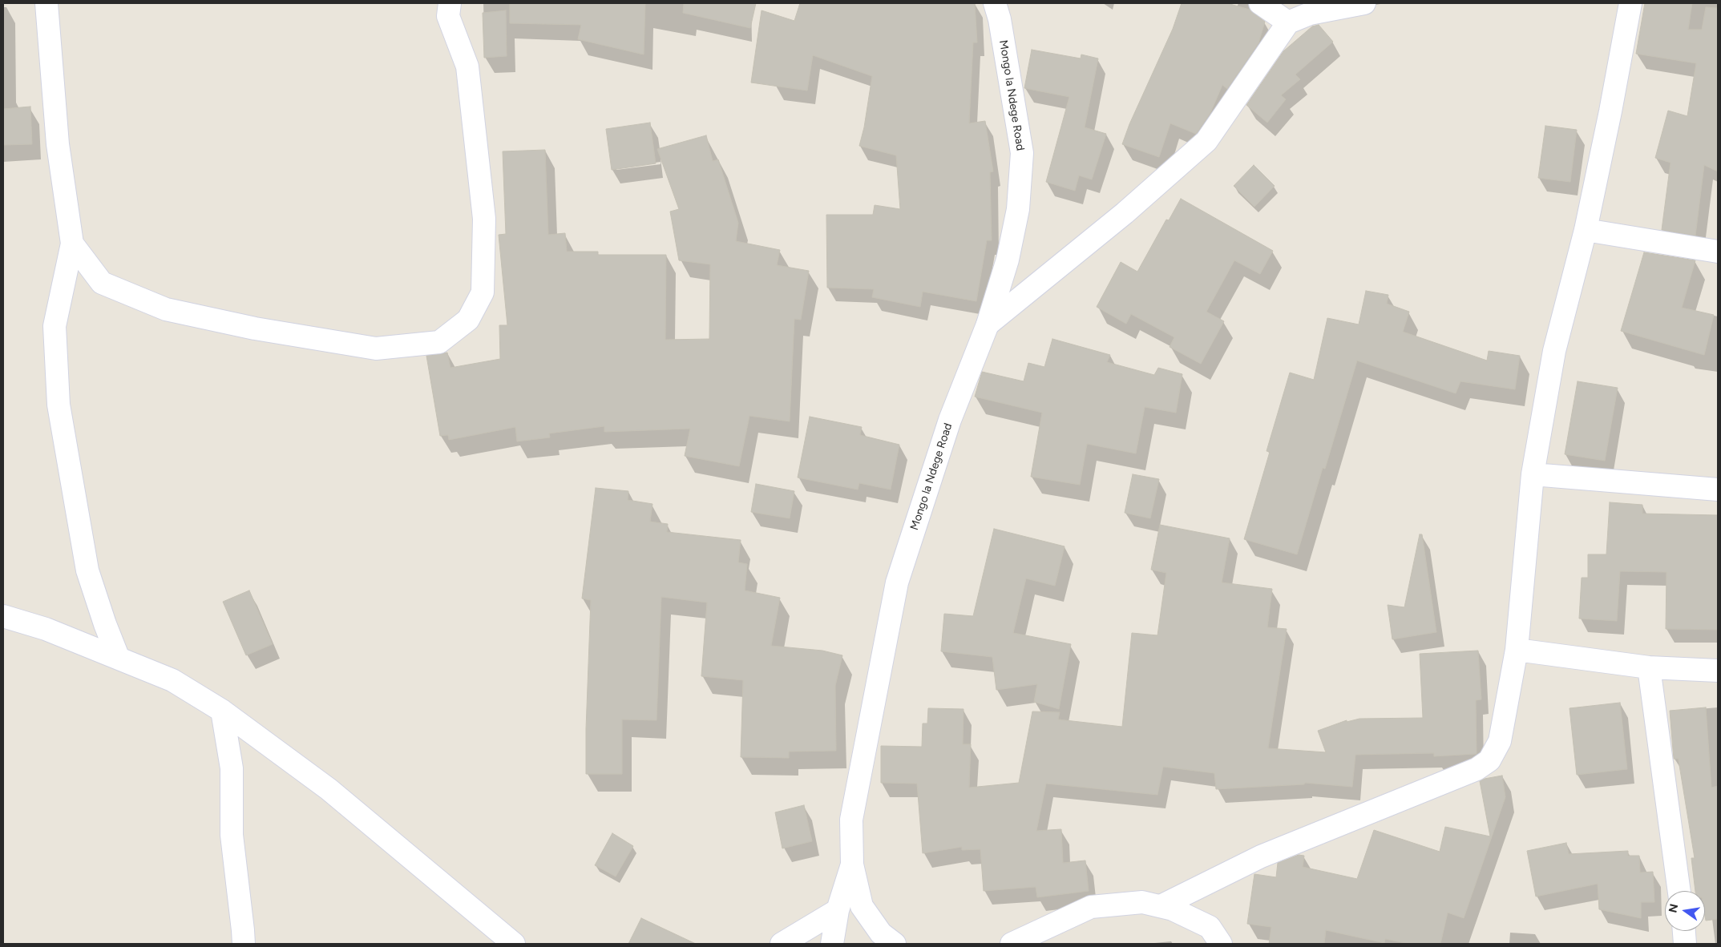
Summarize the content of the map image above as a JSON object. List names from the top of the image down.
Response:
{
  "streets": {
    "street": ["Mongo la Ndege Road"]
  },
  "north": "left"
}
